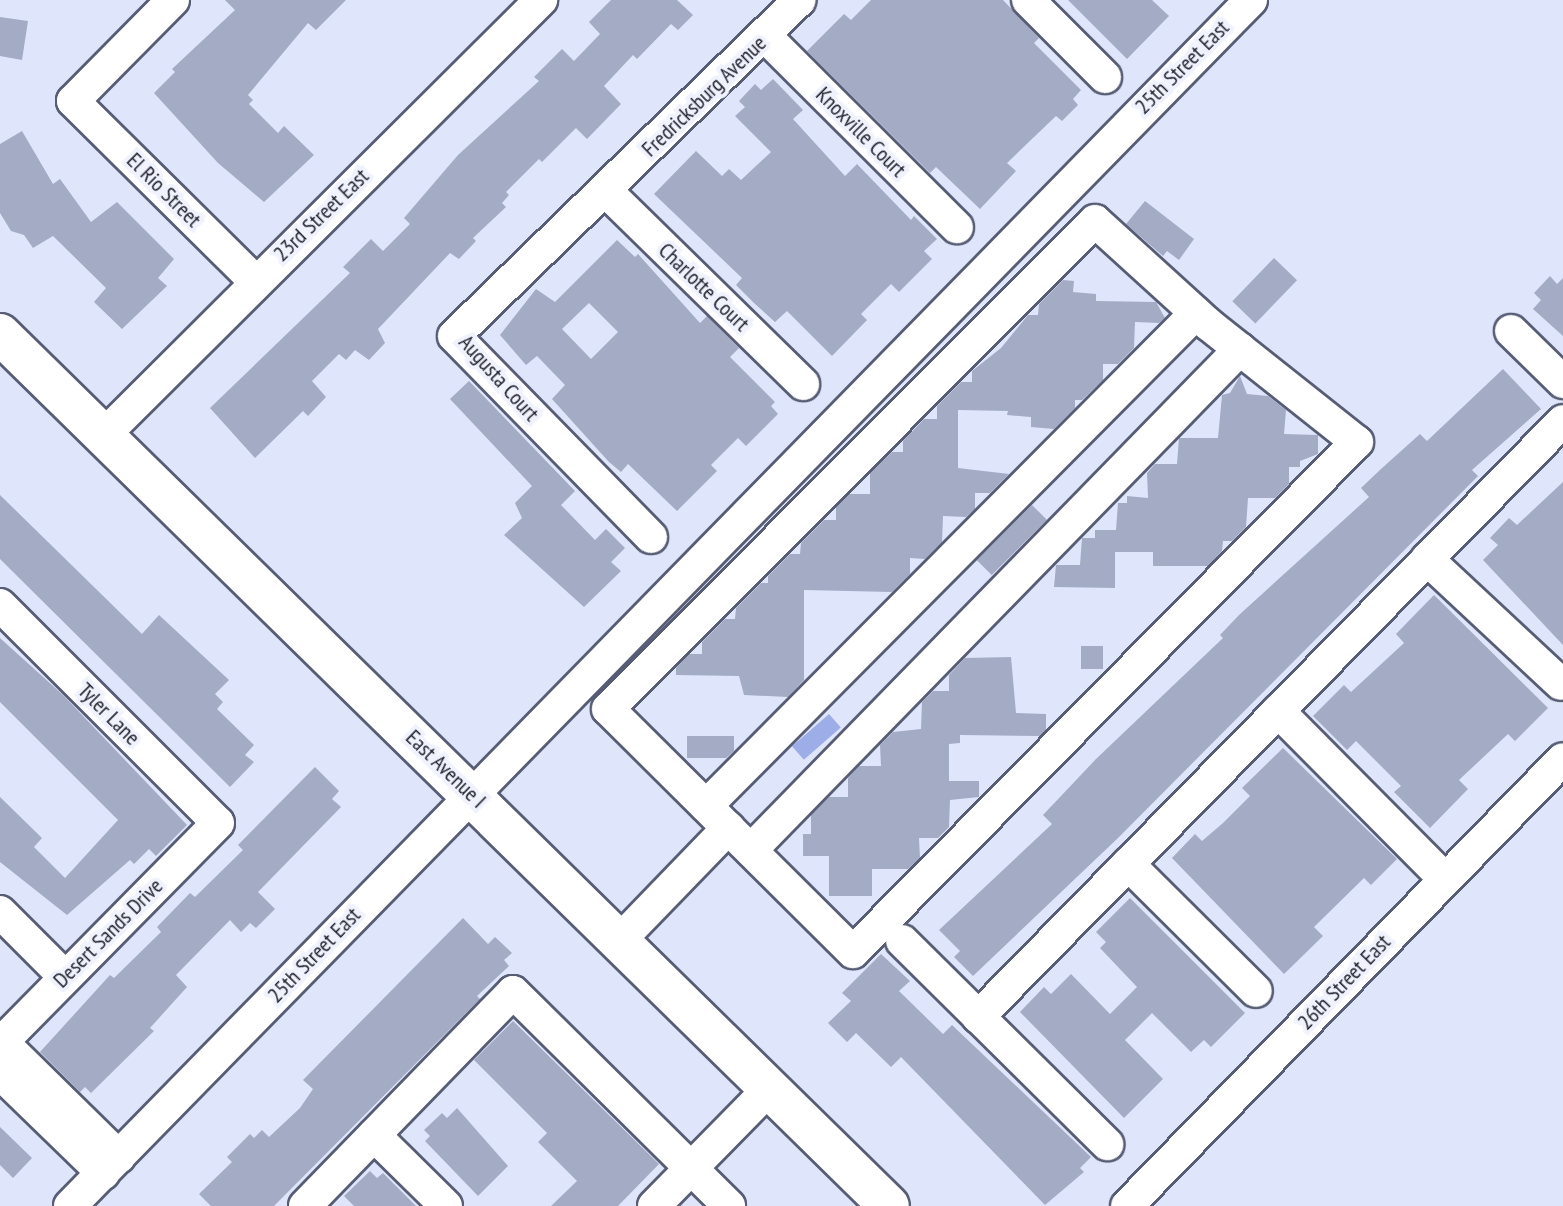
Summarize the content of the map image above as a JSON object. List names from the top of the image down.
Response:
{
  "streets": {
    "main road": ["East Avenue I"],
    "street": [
      "25th Street East",
      "Fredricksburg Avenue",
      "Knoxville Court",
      "El Rio Street",
      "23rd Street East",
      "Charlotte Court",
      "Augusta Court",
      "Tyler Lane",
      "Desert Sands Drive",
      "26th Street East"
    ]
  },
  "crossings": [
    ["25th Street East", "East Avenue I"],
    ["Fredricksburg Avenue", "Knoxville Court"],
    ["Fredricksburg Avenue", "Charlotte Court"],
    ["Fredricksburg Avenue", "Augusta Court"],
    ["El Rio Street", "23rd Street East"],
    ["23rd Street East", "East Avenue I"],
    ["Charlotte Court", "Augusta Court"],
    ["Tyler Lane", "Desert Sands Drive"]
  ]
}
